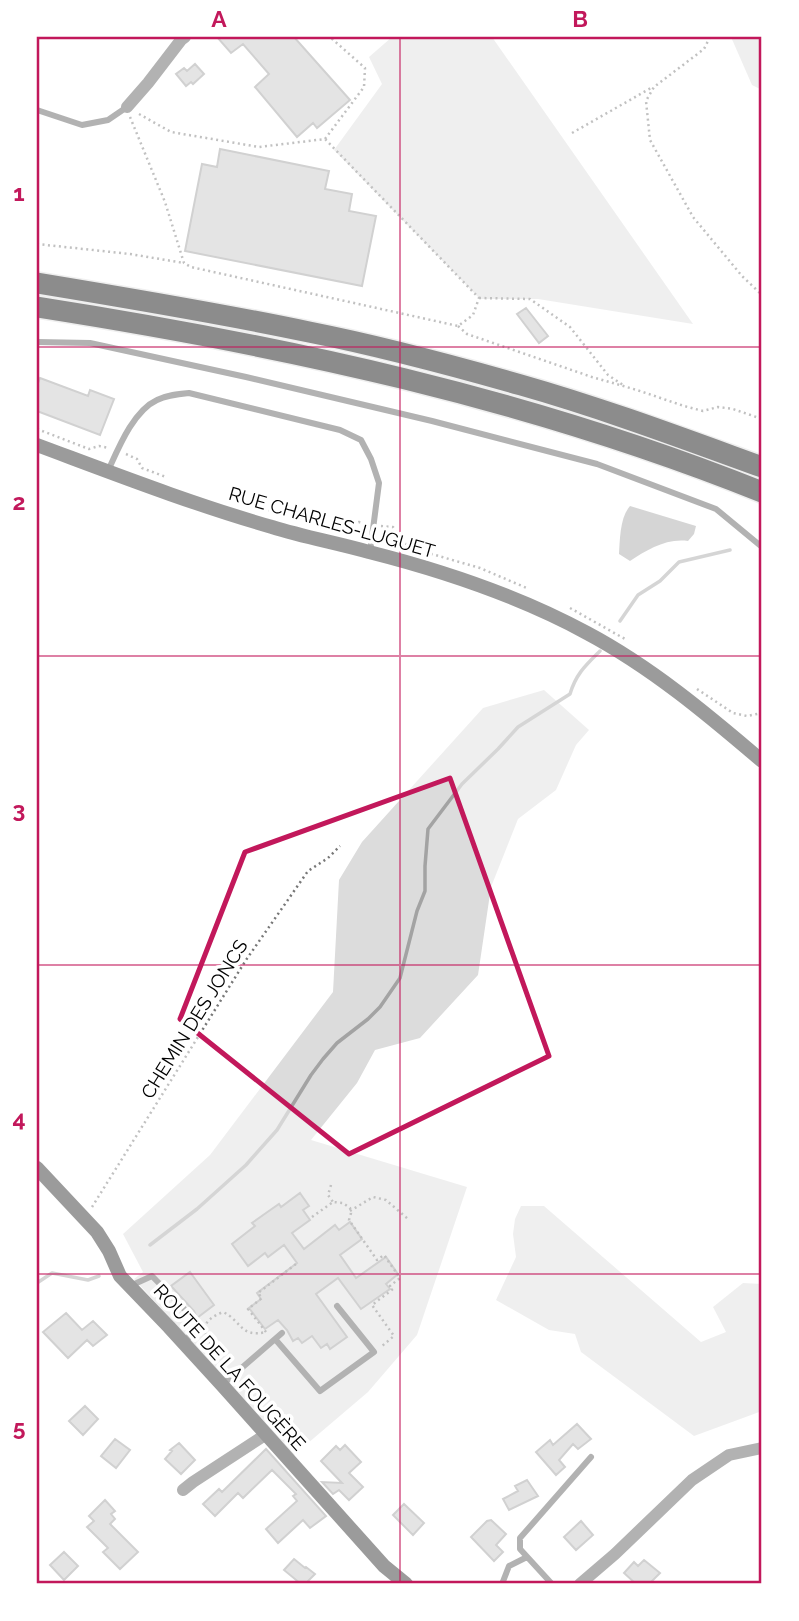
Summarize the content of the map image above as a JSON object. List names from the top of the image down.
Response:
{
  "streets": {
    "main road": ["RUE CHARLES-LUGUET", "ROUTE DE LA FOUGÈRE"],
    "path": ["CHEMIN DES JONCS"]
  },
  "crossings": [
    ["CHEMIN DES JONCS", "ROUTE DE LA FOUGÈRE"]
  ],
  "grid": {
    "columns": ["A", "B"],
    "rows": [
      "1",
      "2",
      "3",
      "4",
      "5"
    ]
  }
}
